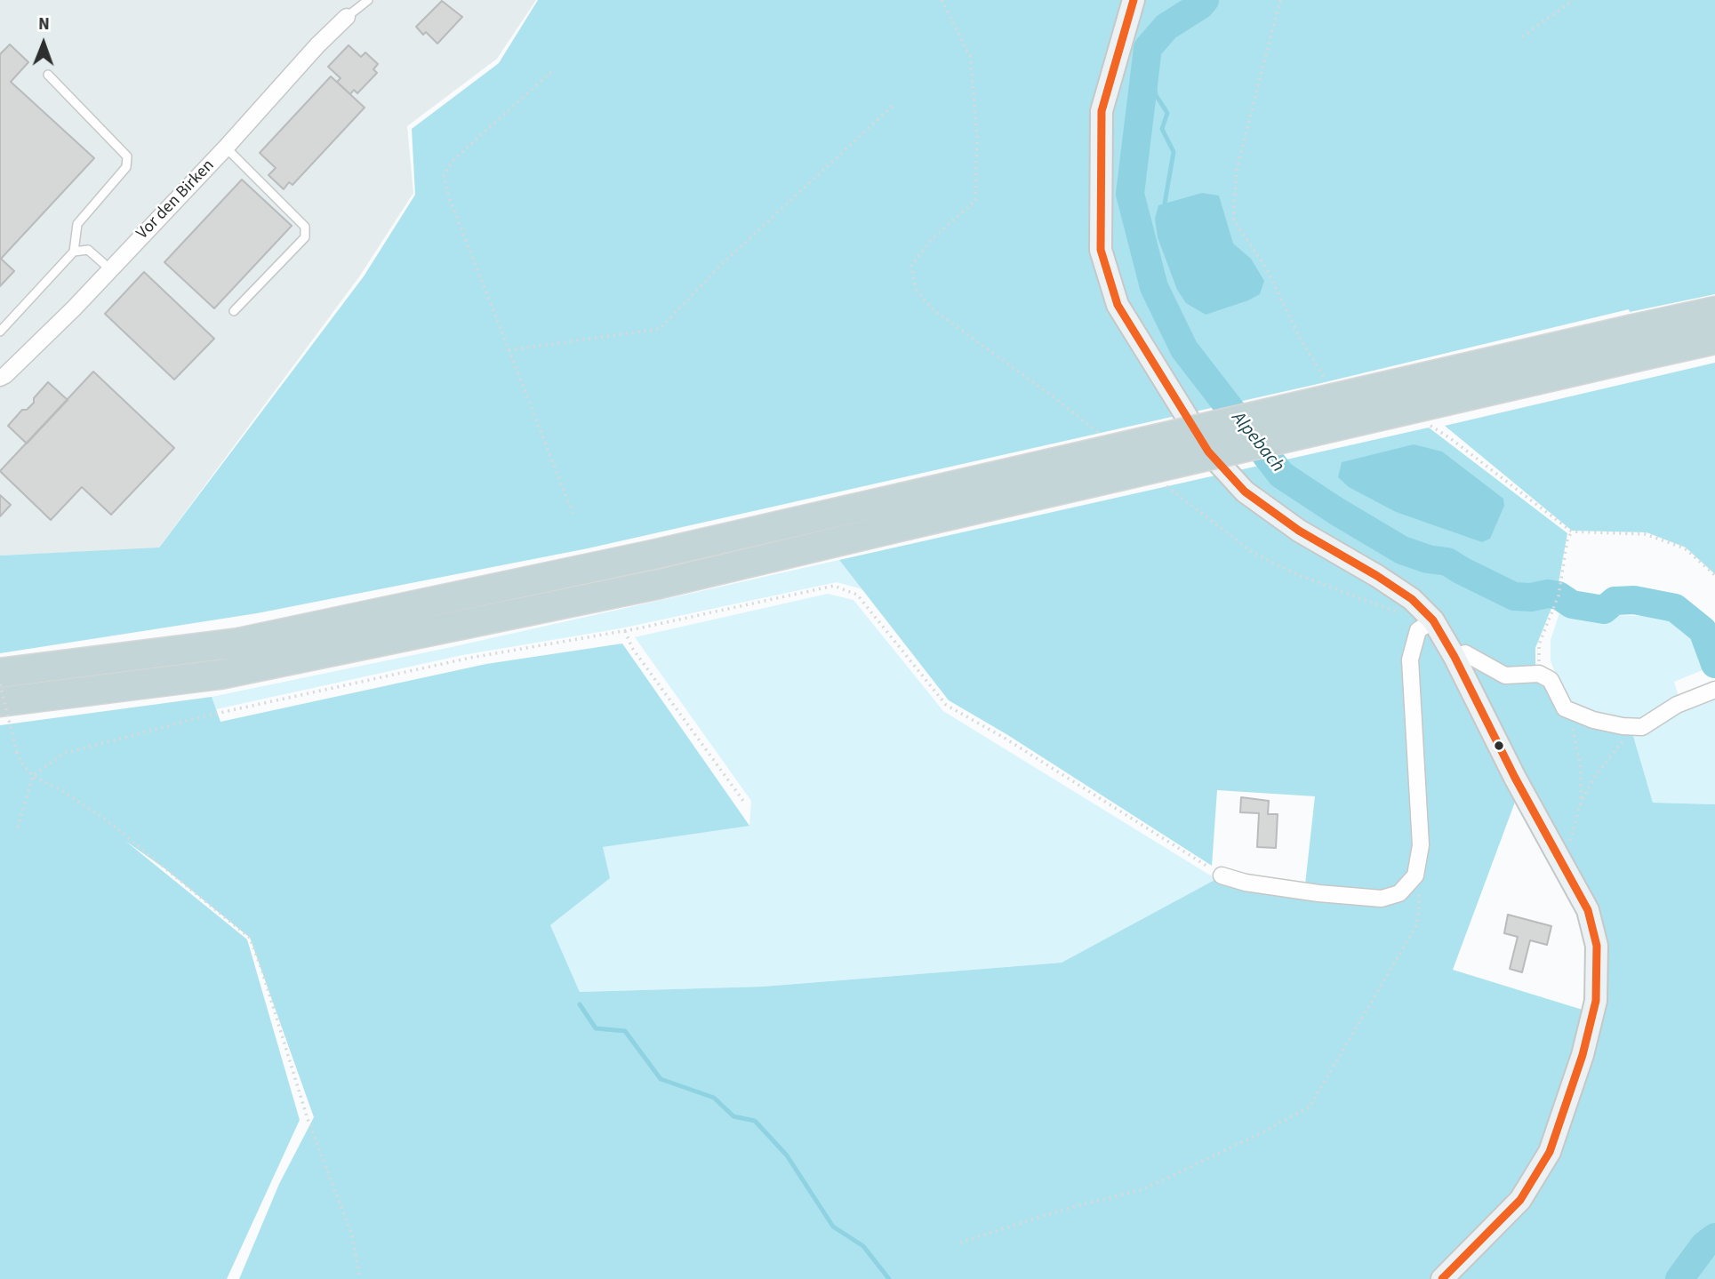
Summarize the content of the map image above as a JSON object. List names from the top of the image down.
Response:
{
  "streets": {
    "street": ["Vor den Birken"]
  },
  "water": ["Alpebach"],
  "north": "top"
}
